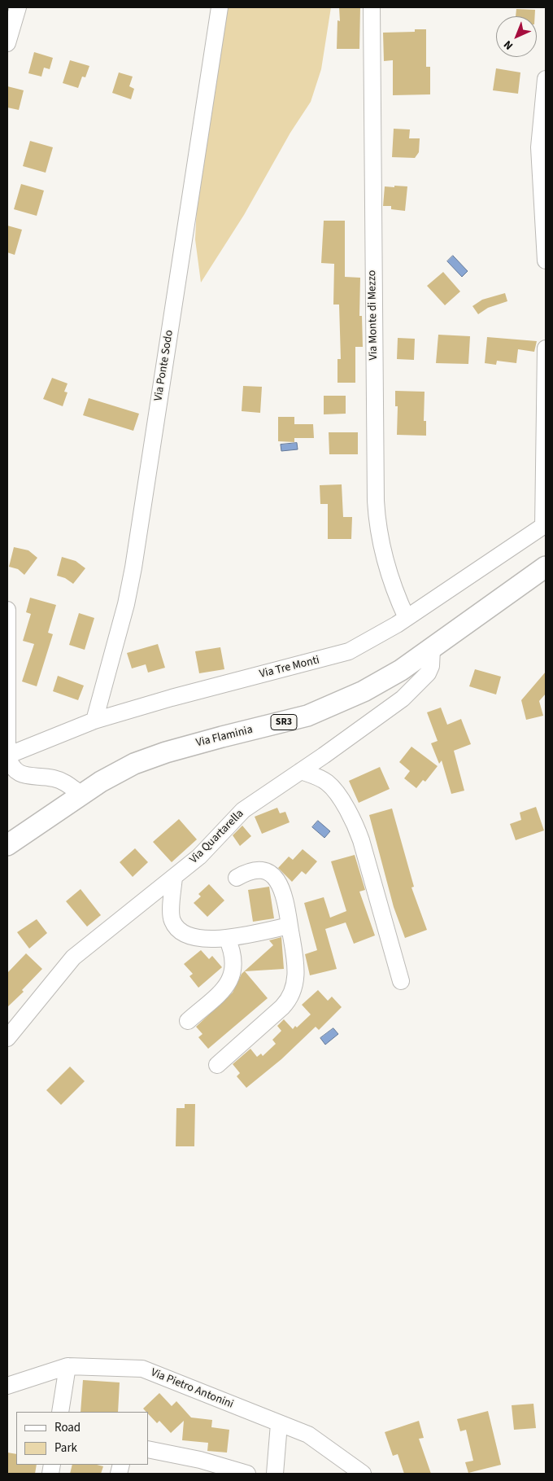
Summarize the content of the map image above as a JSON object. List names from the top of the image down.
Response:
{
  "streets": {
    "main road": ["SR3", "Via Flaminia"],
    "street": [
      "Via Monte di Mezzo",
      "Via Ponte Sodo",
      "Via Tre Monti",
      "Via Quartarella",
      "Via Pietro Antonini"
    ]
  },
  "crossings": [
    ["Via Monte di Mezzo", "Via Tre Monti"],
    ["Via Ponte Sodo", "Via Tre Monti"],
    ["Via Flaminia", "Via Quartarella"]
  ],
  "legend": ["Road", "Park"],
  "north": "bottom left"
}
